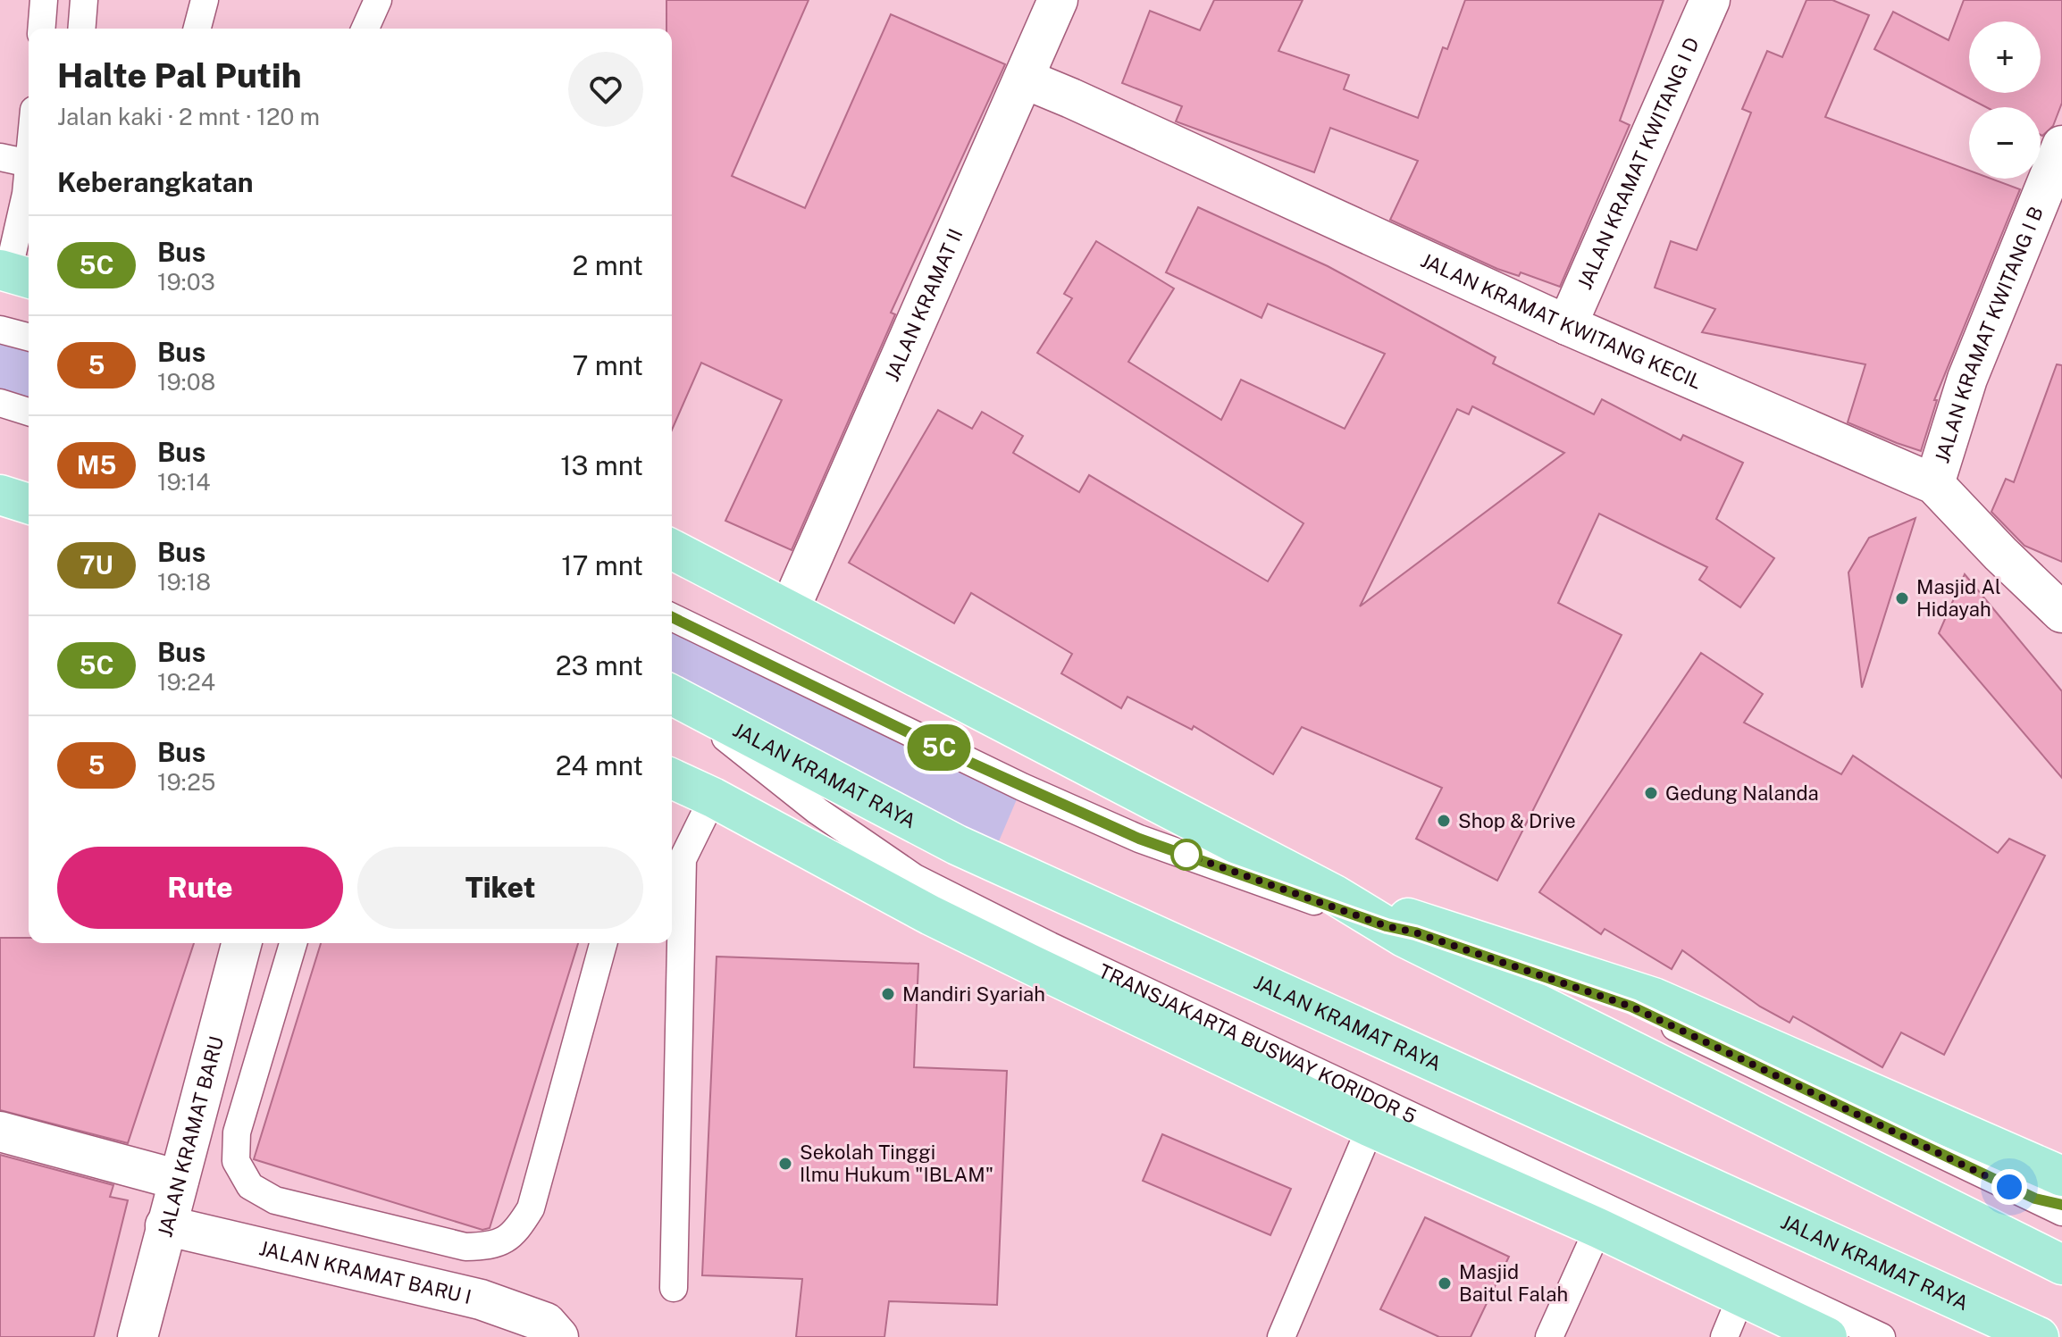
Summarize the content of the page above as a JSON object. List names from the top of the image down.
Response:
{
  "streets": {
    "main road": ["JALAN KRAMAT RAYA"],
    "street": [
      "JALAN KRAMAT KWITANG I D",
      "JALAN KRAMAT II",
      "JALAN KRAMAT KWITANG KECIL",
      "JALAN KRAMAT KWITANG I B",
      "JALAN KRAMAT BARU",
      "JALAN KRAMAT BARU I"
    ],
    "lane": ["TRANSJAKARTA BUSWAY KORIDOR 5"]
  },
  "crossings": [
    ["JALAN KRAMAT KWITANG I D", "JALAN KRAMAT KWITANG KECIL"],
    ["JALAN KRAMAT II", "JALAN KRAMAT KWITANG KECIL"],
    ["JALAN KRAMAT KWITANG KECIL", "JALAN KRAMAT KWITANG I B"],
    ["JALAN KRAMAT BARU", "JALAN KRAMAT BARU I"]
  ],
  "places": [
    "Masjid Al Hidayah",
    "Gedung Nalanda",
    "Shop & Drive",
    "Mandiri Syariah",
    "Sekolah Tinggi Ilmu Hukum \"IBLAM\"",
    "Masjid Baitul Falah"
  ],
  "lines": ["bus line 5C"],
  "page": {
    "on_map": "5C",
    "map_buttons": ["+", "−"],
    "heading": [
      ["Halte Pal Putih", "Jalan kaki · 2 mnt · 120 m"],
      "Keberangkatan"
    ],
    "list": [
      {
        "mark": "5C",
        "name": "Bus",
        "note": "19:03",
        "value": "2 mnt"
      },
      {
        "mark": "5",
        "name": "Bus",
        "note": "19:08",
        "value": "7 mnt"
      },
      {
        "mark": "M5",
        "name": "Bus",
        "note": "19:14",
        "value": "13 mnt"
      },
      {
        "mark": "7U",
        "name": "Bus",
        "note": "19:18",
        "value": "17 mnt"
      },
      {
        "mark": "5C",
        "name": "Bus",
        "note": "19:24",
        "value": "23 mnt"
      },
      {
        "mark": "5",
        "name": "Bus",
        "note": "19:25",
        "value": "24 mnt"
      }
    ],
    "buttons": ["Rute", "Tiket"]
  }
}
